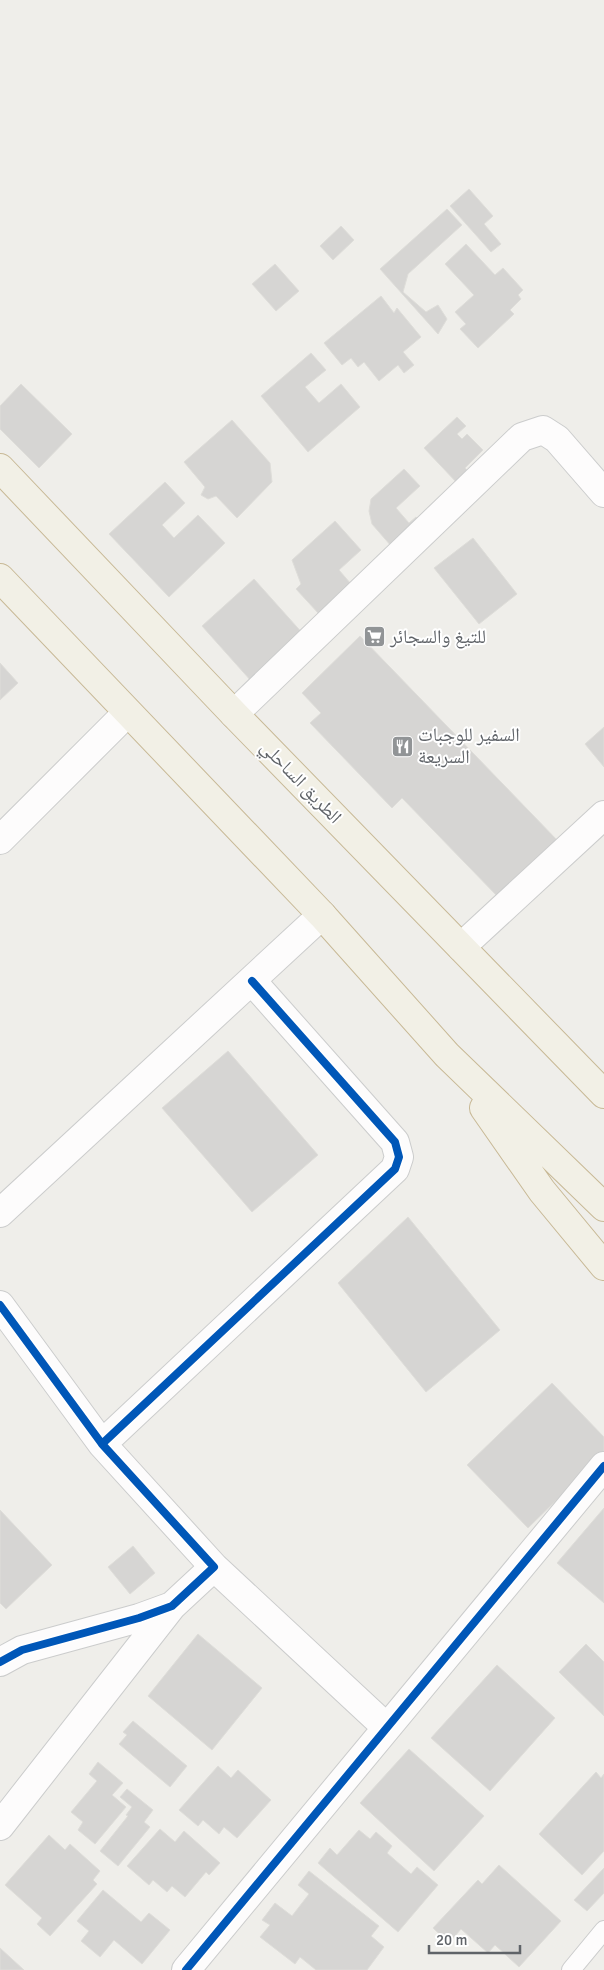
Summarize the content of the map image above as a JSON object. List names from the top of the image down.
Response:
{
  "streets": {
    "highway": ["الطريق الساحلي"]
  },
  "places": {
    "supermarket": ["للتيغ والسجائر"],
    "restaurant": ["السفير للوجبات السريعة"]
  },
  "scale_bar": "20 m"
}
